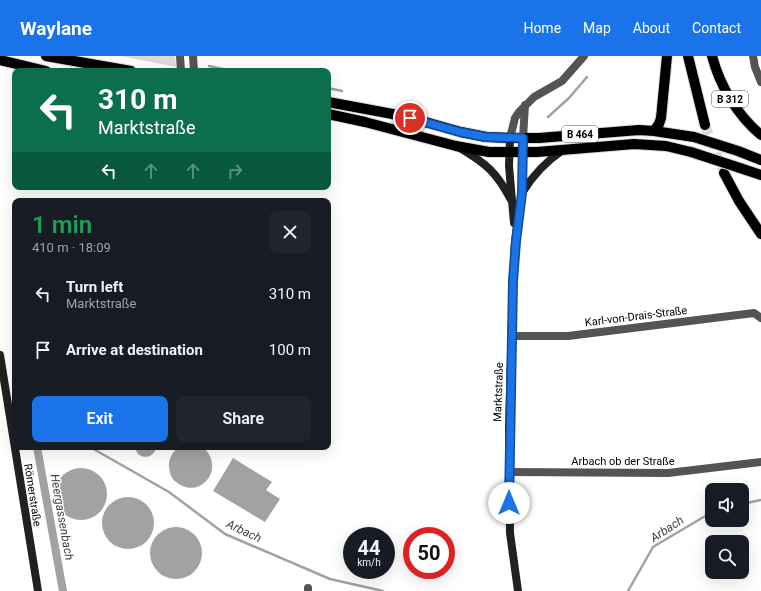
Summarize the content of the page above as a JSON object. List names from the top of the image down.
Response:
{
  "streets": {
    "main road": [
      "B 312",
      "B 464",
      "Marktstraße",
      "Römerstraße"
    ],
    "street": ["Karl-von-Drais-Straße", "Arbach ob der Straße"]
  },
  "crossings": [
    ["B 464", "Marktstraße"],
    ["Karl-von-Drais-Straße", "Marktstraße"],
    ["Marktstraße", "Arbach ob der Straße"]
  ],
  "water": ["Heergassenbach", "Arbach"],
  "page": {
    "header": "Waylane",
    "nav": [
      "Home",
      "Map",
      "About",
      "Contact"
    ],
    "turn": ["310 m", "Marktstraße"],
    "heading": ["1 min", "410 m · 18:09"],
    "list": [
      {
        "name": "Turn left",
        "note": "Marktstraße",
        "value": "310 m"
      },
      {
        "name": "Arrive at destination",
        "value": "100 m"
      }
    ],
    "buttons": ["Exit", "Share"],
    "speed": "44 km/h",
    "limit": "50"
  }
}
